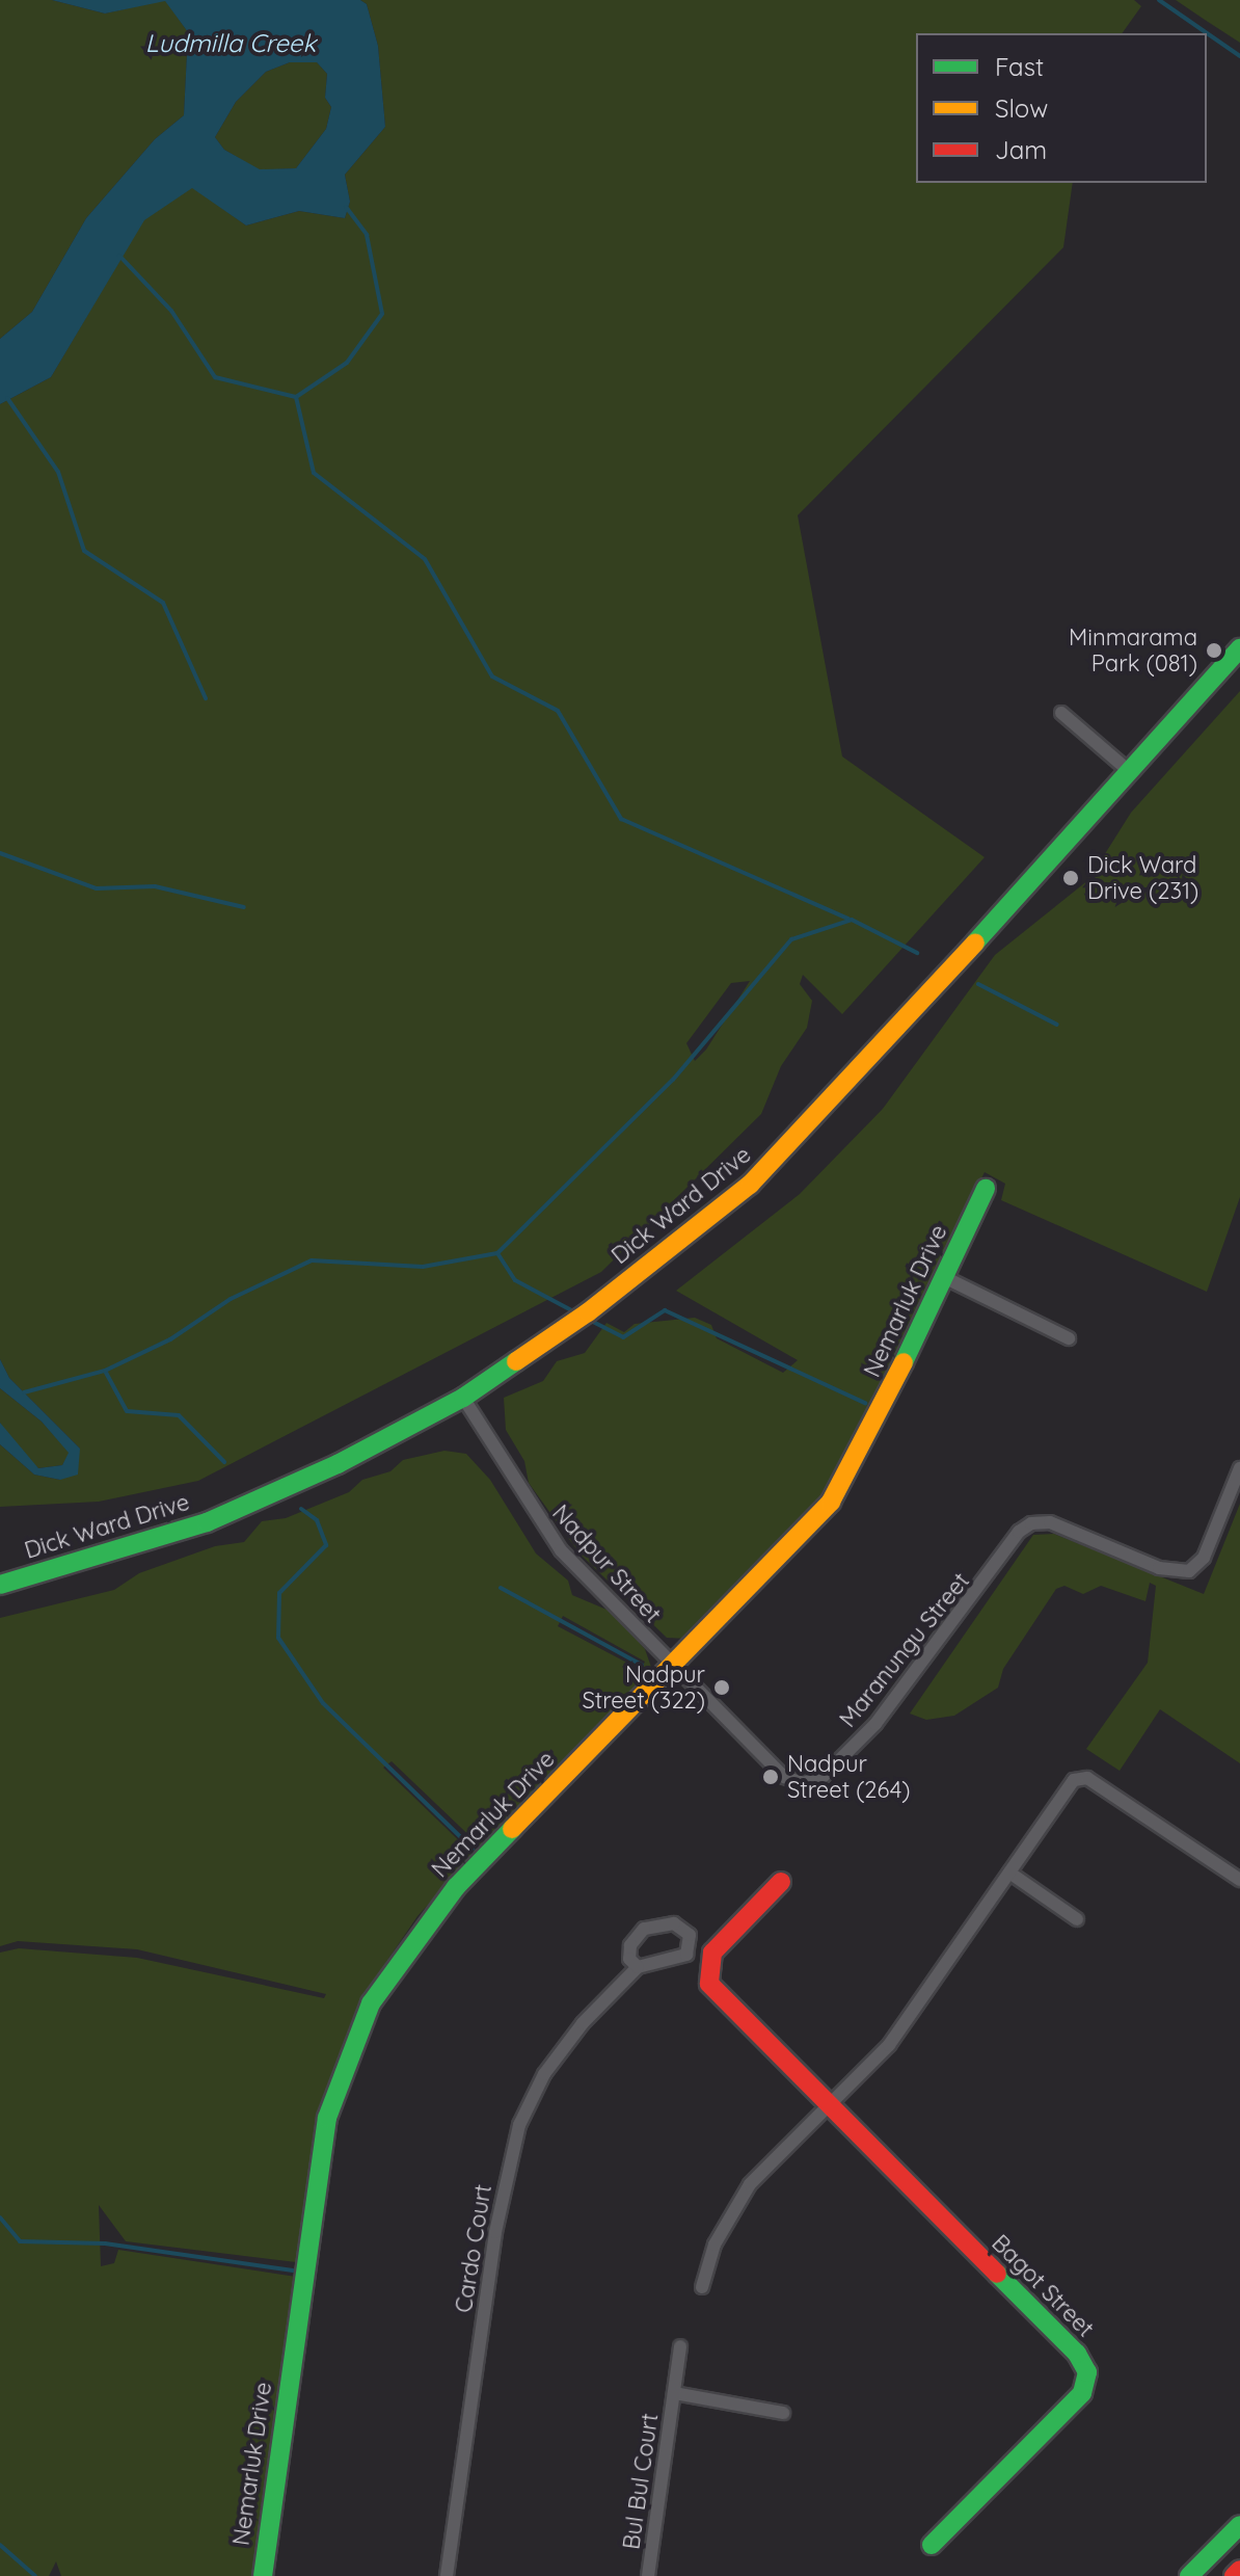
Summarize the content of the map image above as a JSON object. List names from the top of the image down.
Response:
{
  "streets": {
    "street": [
      "Dick Ward Drive",
      "Nemarluk Drive",
      "Nadpur Street",
      "Maranungu Street",
      "Cardo Court",
      "Bagot Street",
      "Bul Bul Court"
    ]
  },
  "crossings": [
    ["Dick Ward Drive", "Nadpur Street"],
    ["Nemarluk Drive", "Nadpur Street"],
    ["Nemarluk Drive", "Maranungu Street"],
    ["Nadpur Street", "Maranungu Street"]
  ],
  "water": ["Ludmilla Creek"],
  "places": [
    "Minmarama Park (081)",
    "Dick Ward Drive (231)",
    "Nadpur Street (322)",
    "Nadpur Street (264)"
  ],
  "legend": ["Fast", "Slow", "Jam"]
}
